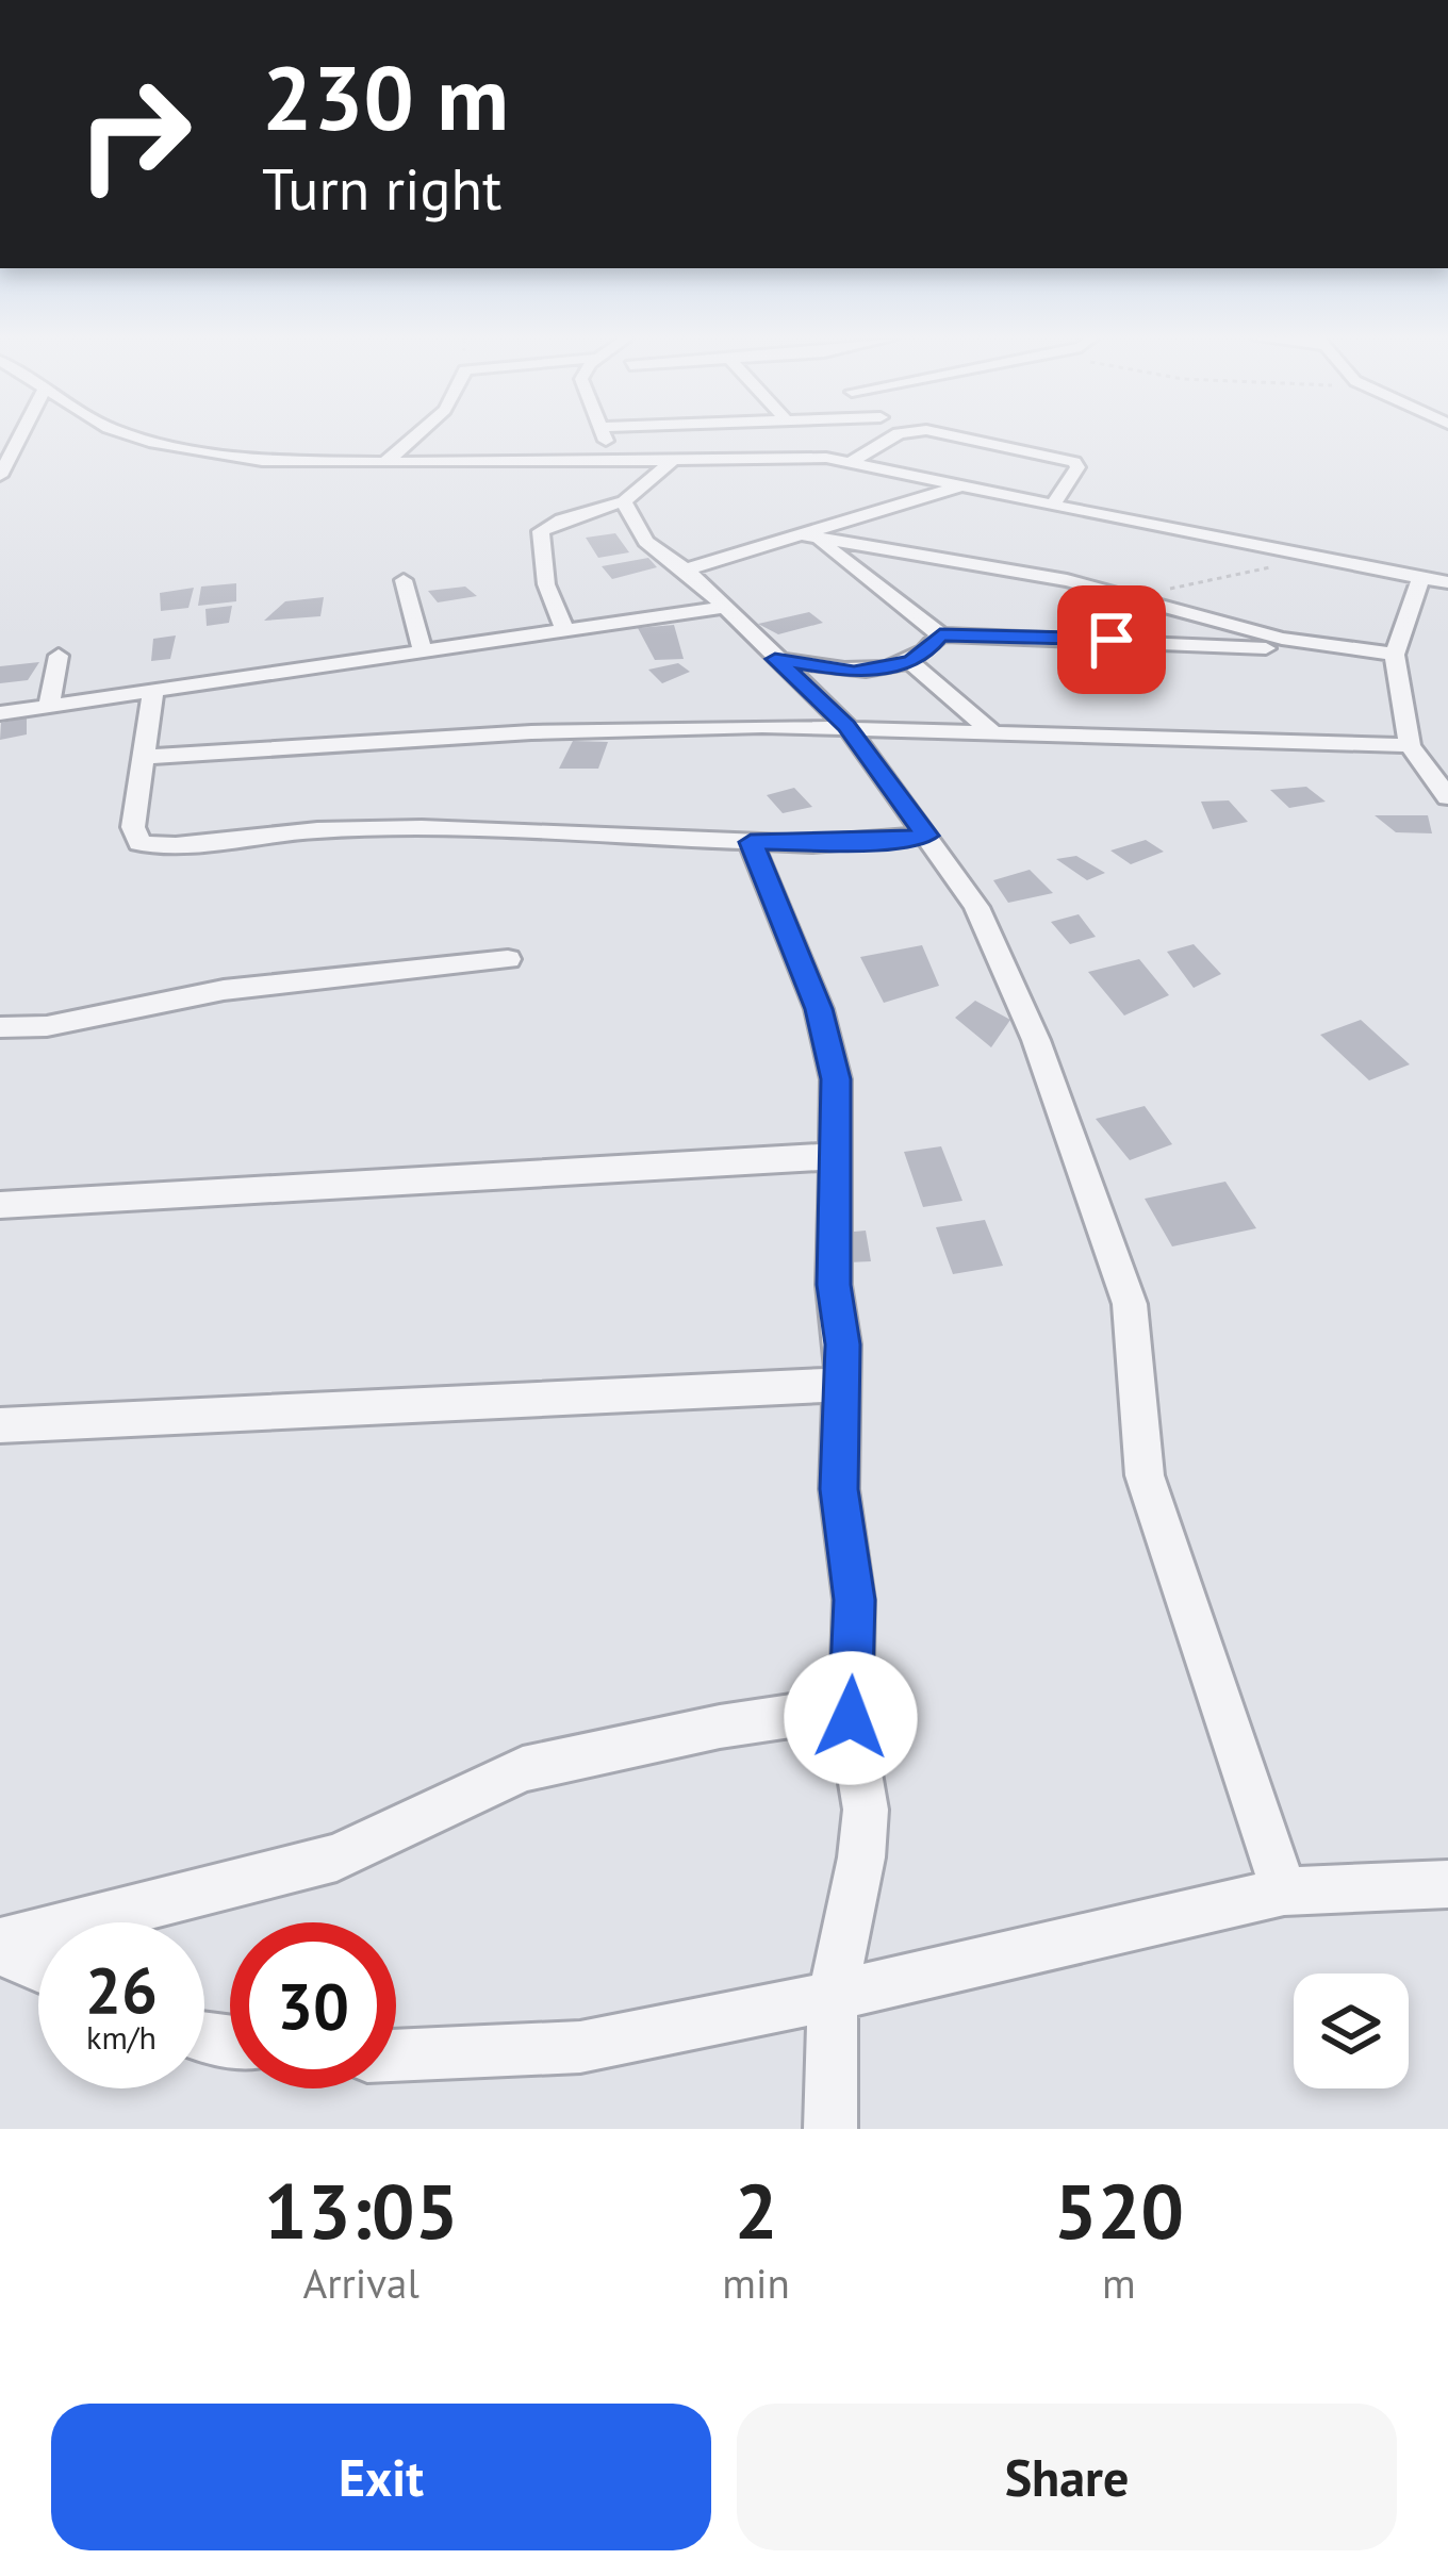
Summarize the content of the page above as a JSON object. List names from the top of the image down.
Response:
{
  "page": {
    "turn": ["230 m", "Turn right"],
    "speed": "26 km/h",
    "limit": "30",
    "eta": [
      "13:05",
      "Arrival",
      "2",
      "min",
      "520",
      "m"
    ],
    "buttons": ["Exit", "Share"]
  }
}
